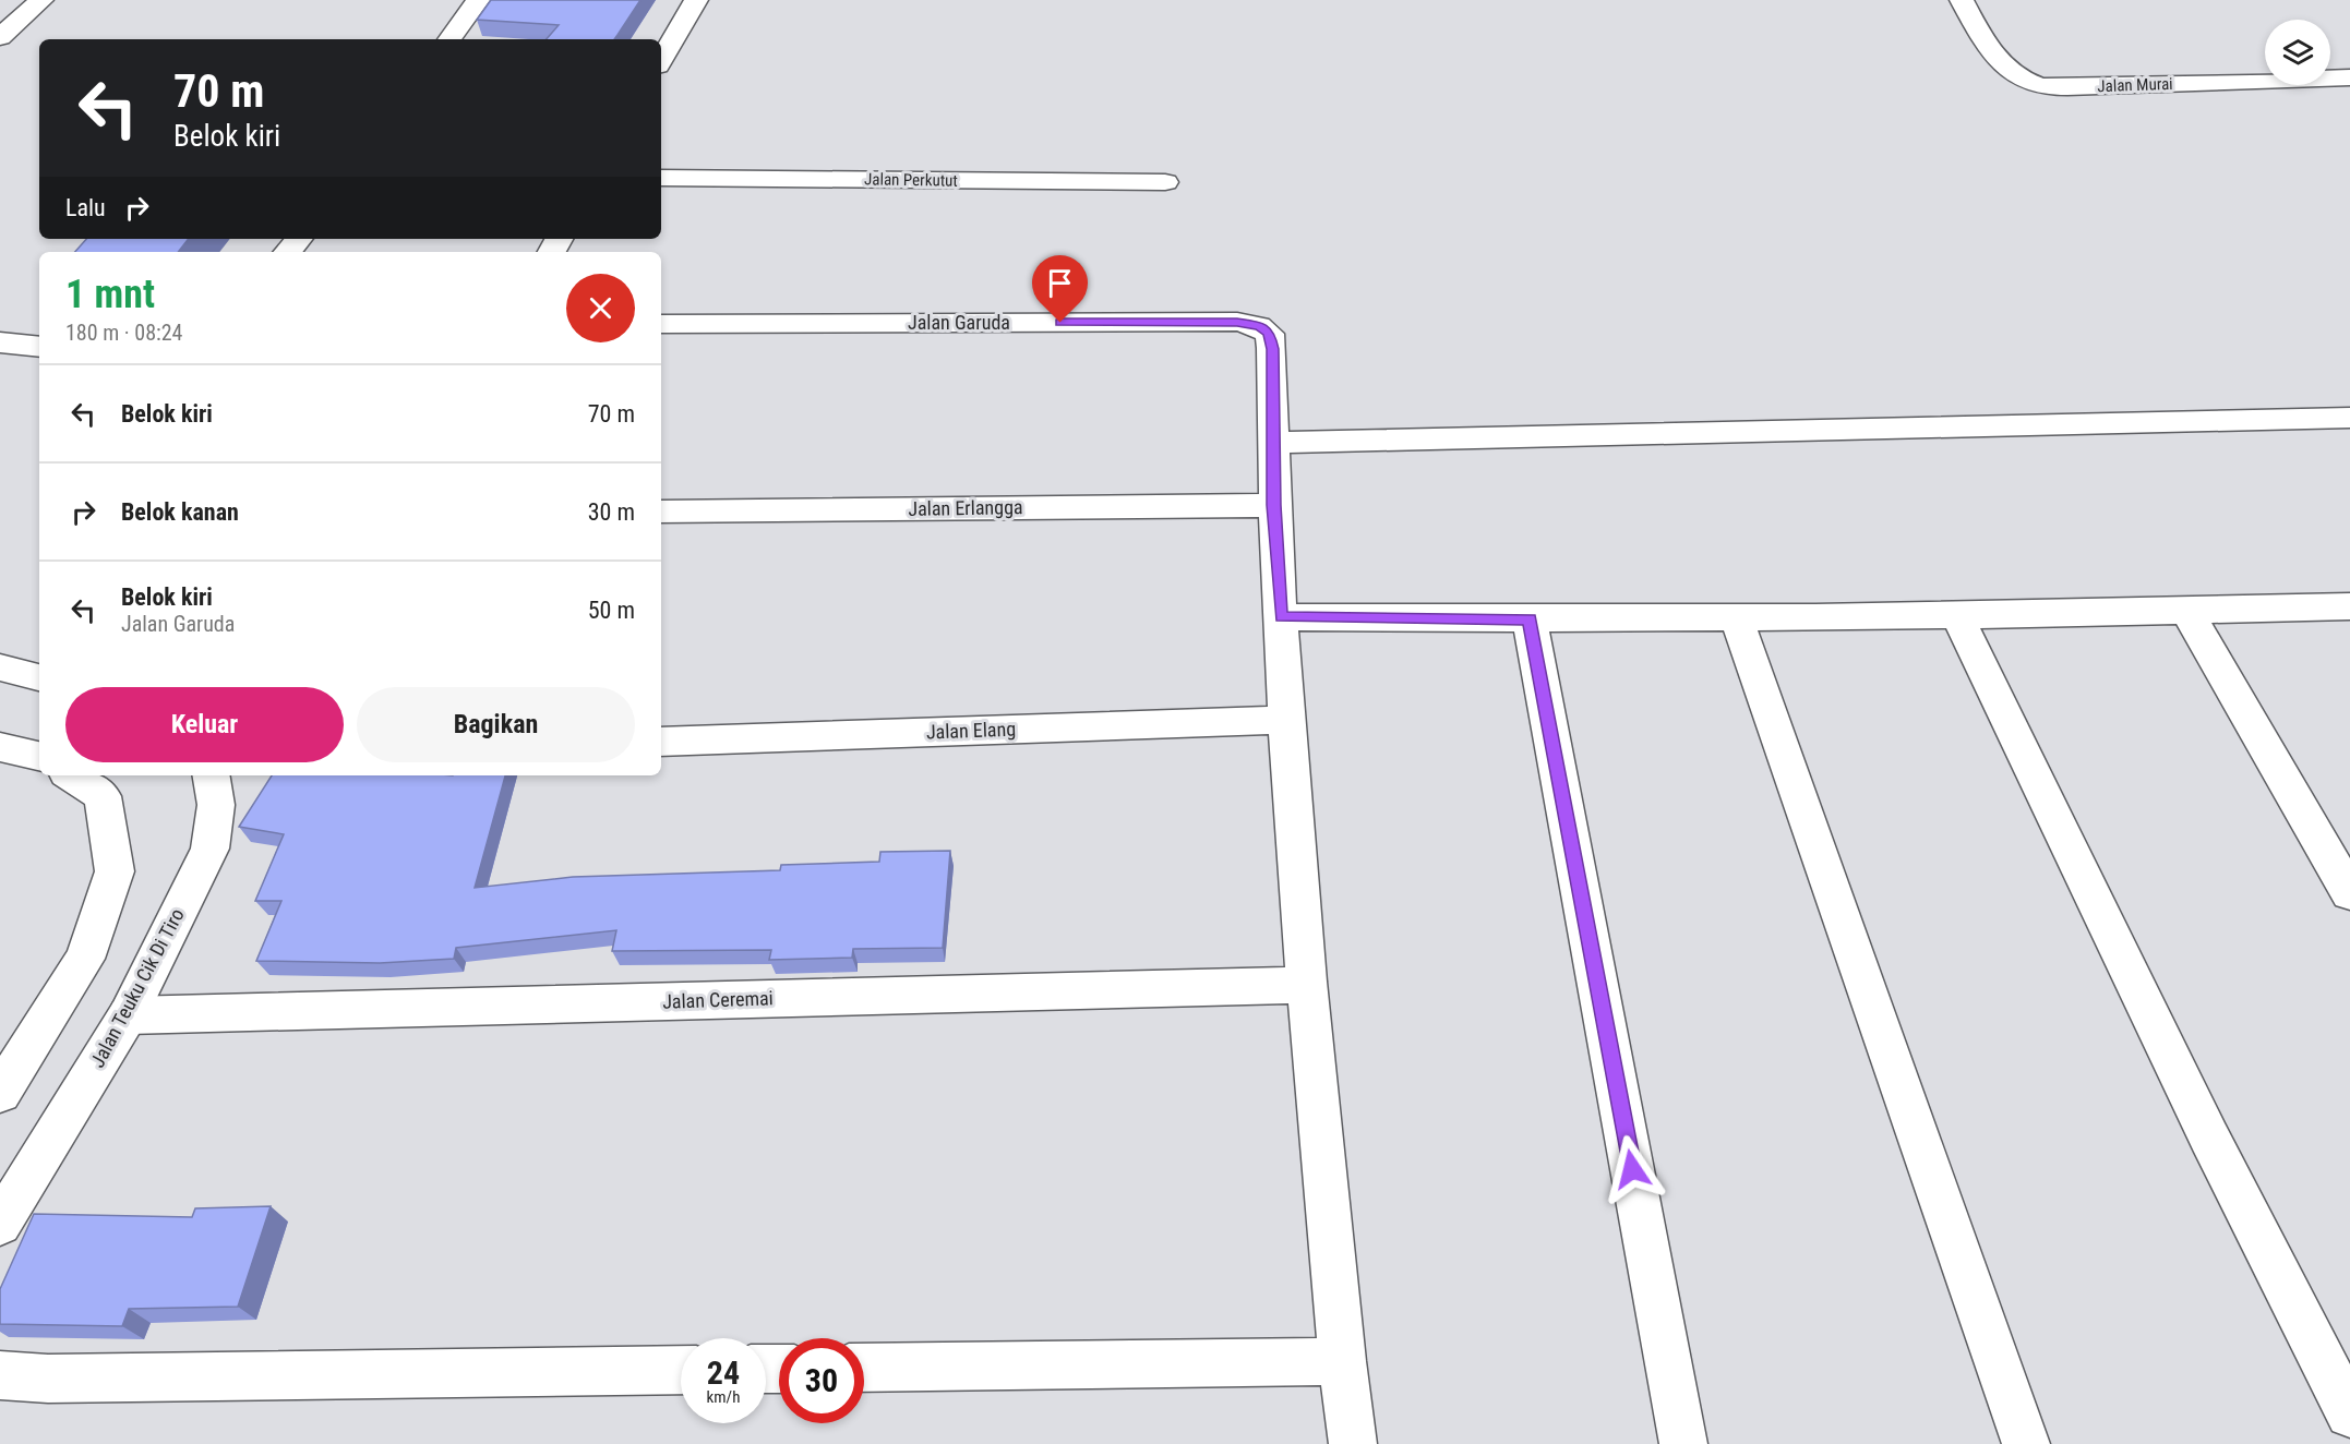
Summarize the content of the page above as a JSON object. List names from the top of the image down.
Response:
{
  "streets": {
    "street": [
      "Jalan Murai",
      "Jalan Perkutut",
      "Jalan Garuda",
      "Jalan Erlangga",
      "Jalan Elang",
      "Jalan Teuku Cik Di Tiro",
      "Jalan Ceremai"
    ]
  },
  "crossings": [
    ["Jalan Teuku Cik Di Tiro", "Jalan Ceremai"]
  ],
  "page": {
    "turn": ["70 m", "Belok kiri"],
    "then": "Lalu",
    "heading": ["1 mnt", "180 m · 08:24"],
    "list": [
      {
        "name": "Belok kiri",
        "value": "70 m"
      },
      {
        "name": "Belok kanan",
        "value": "30 m"
      },
      {
        "name": "Belok kiri",
        "note": "Jalan Garuda",
        "value": "50 m"
      }
    ],
    "buttons": ["Keluar", "Bagikan"],
    "speed": "24 km/h",
    "limit": "30"
  }
}
